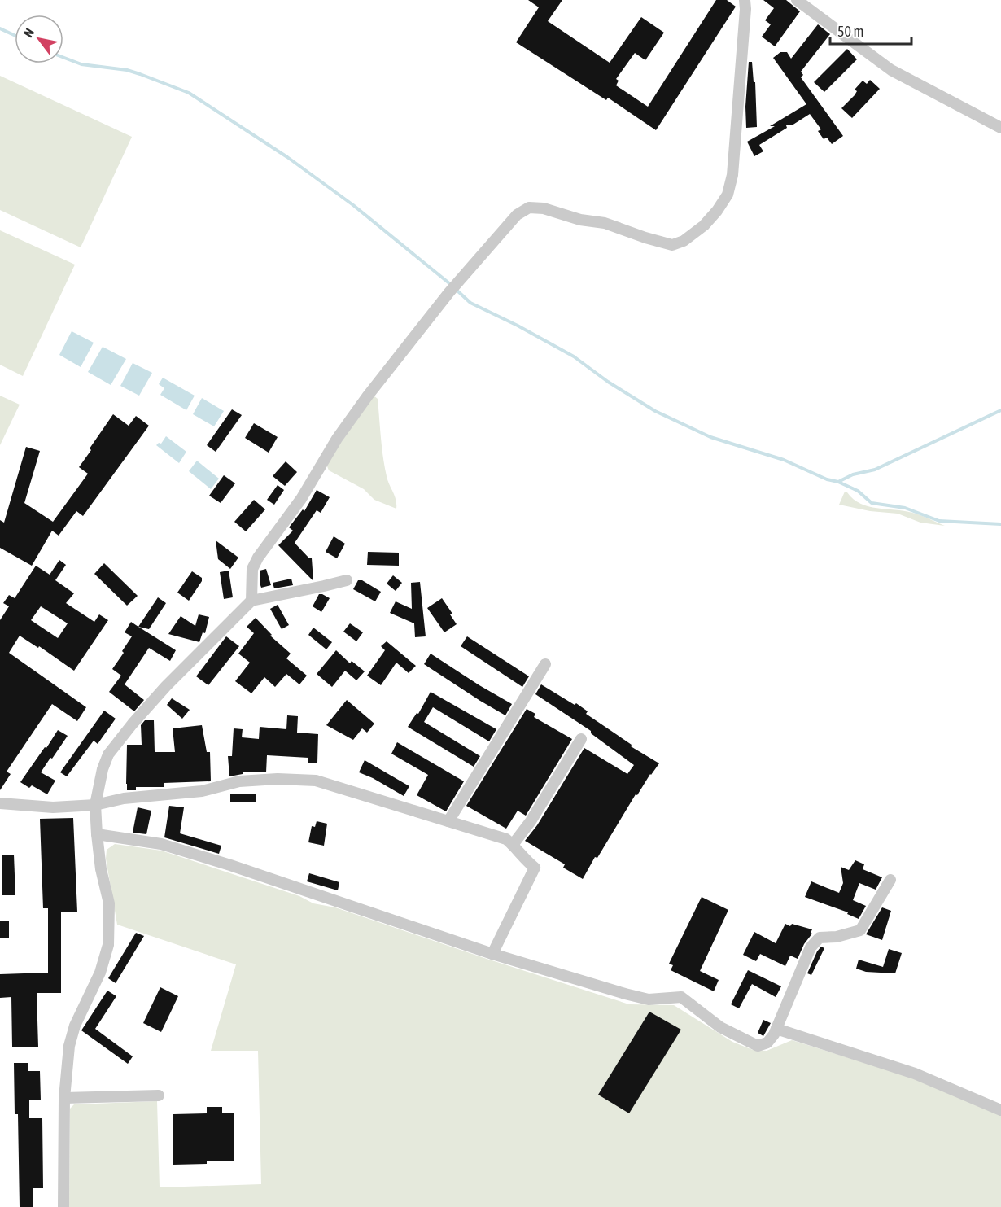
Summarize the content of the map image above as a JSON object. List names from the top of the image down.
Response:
{
  "scale_bar": "50 m",
  "north": "top left"
}
